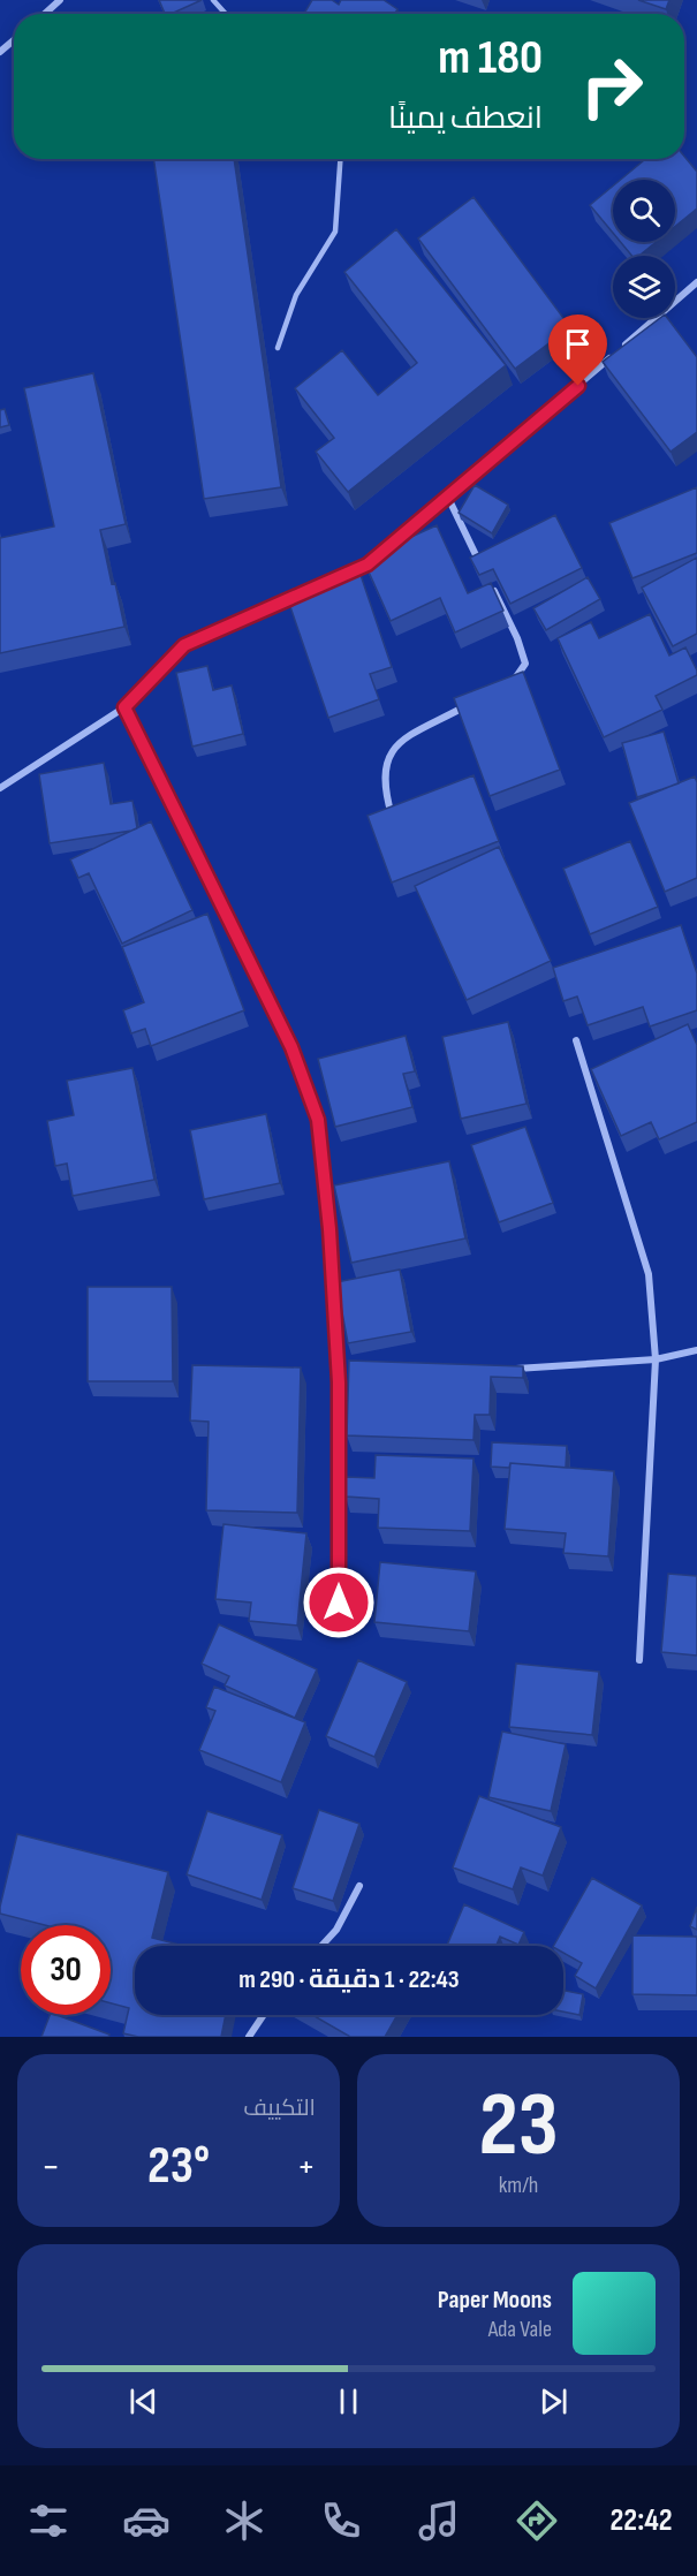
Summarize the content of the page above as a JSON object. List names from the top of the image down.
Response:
{
  "page": {
    "turn": ["180 m", "انعطف يمينًا"],
    "limit": "30",
    "trip": "22:43 · 1 دقيقة · 290 m",
    "tile": [
      ["23", "km/h"],
      "التكييف"
    ],
    "heat": ["−", "23°", "+"],
    "song": ["Paper Moons", "Ada Vale"],
    "tabs": "22:42"
  }
}
